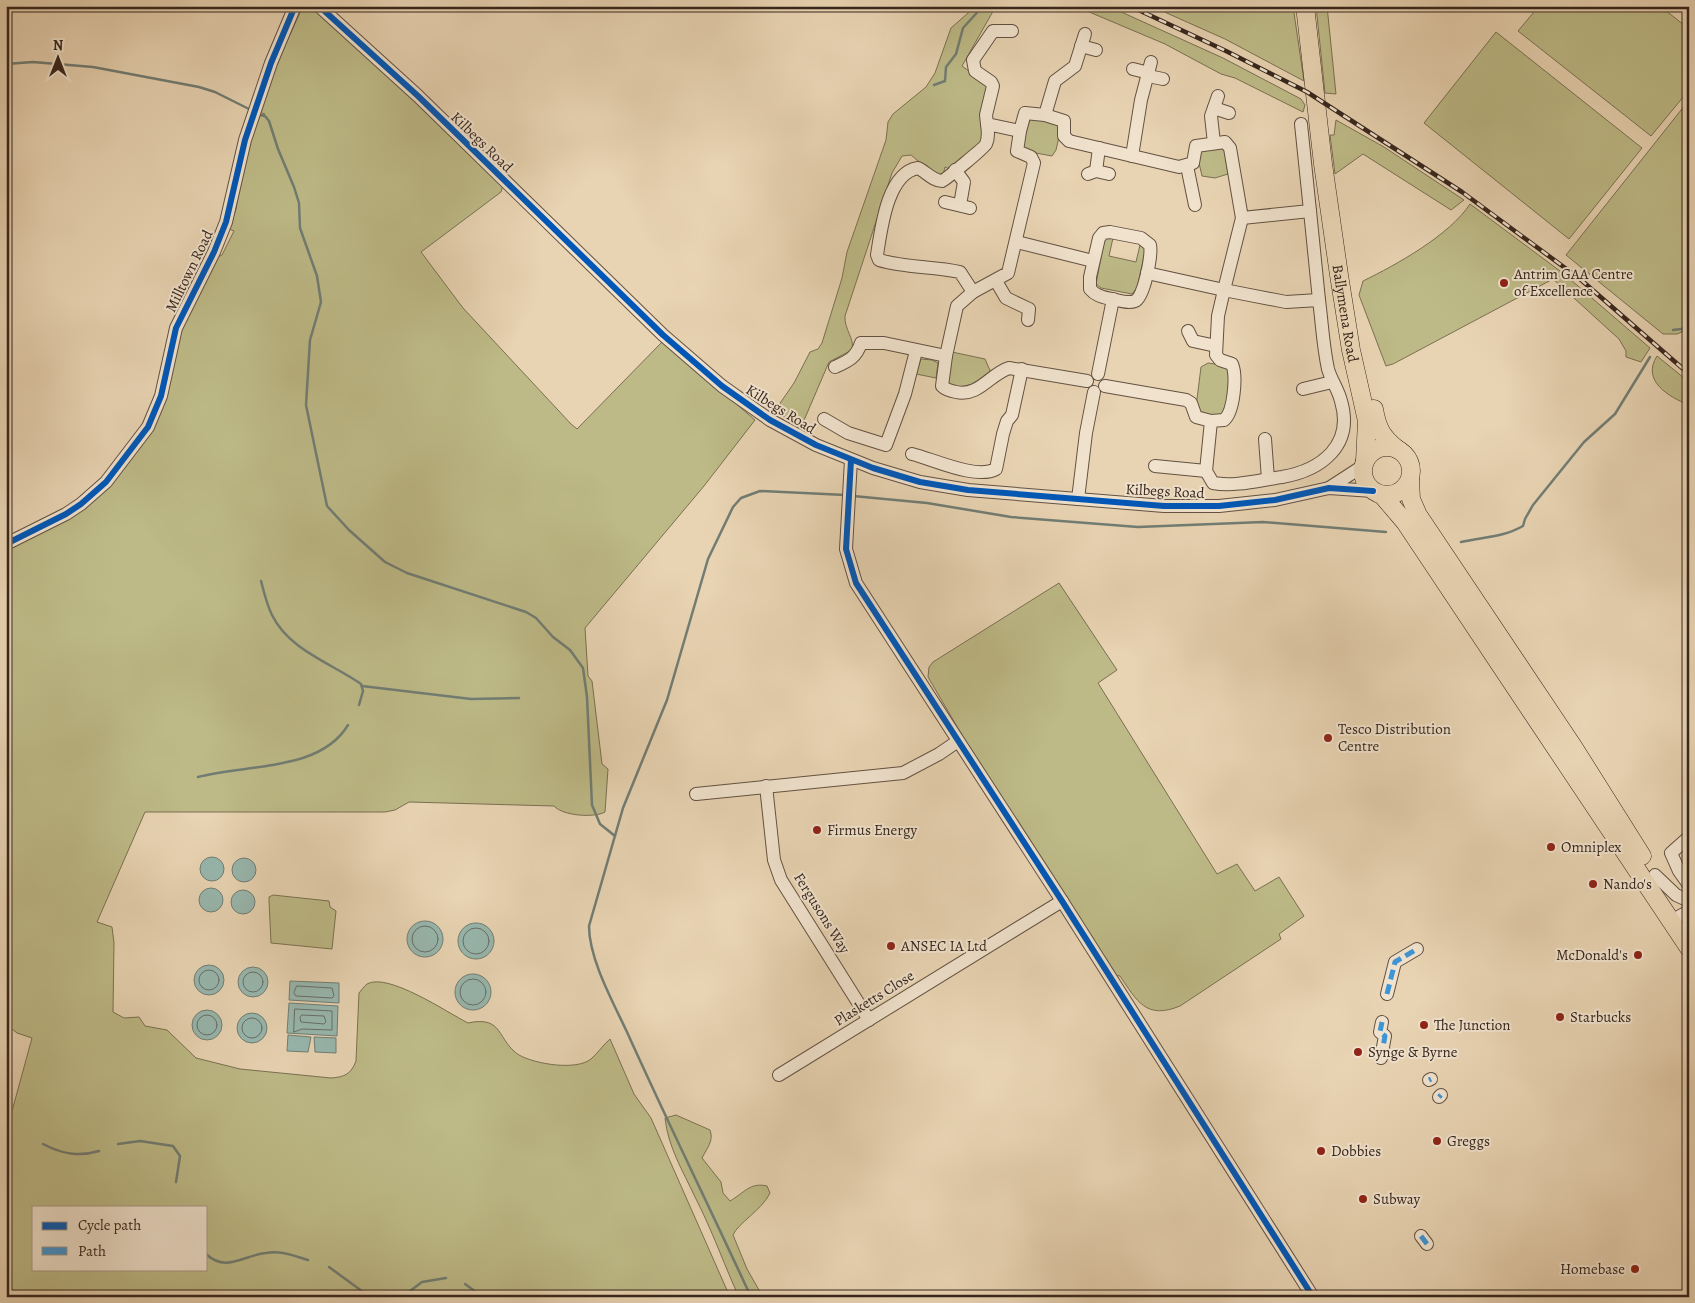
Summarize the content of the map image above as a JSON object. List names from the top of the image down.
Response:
{
  "streets": {
    "highway": ["Ballymena Road"],
    "street": [
      "Kilbegs Road",
      "Milltown Road",
      "Fergusons Way",
      "Plasketts Close"
    ]
  },
  "crossings": [
    ["Kilbegs Road", "Ballymena Road"],
    ["Fergusons Way", "Plasketts Close"]
  ],
  "places": [
    "Antrim GAA Centre of Excellence",
    "Tesco Distribution Centre",
    "Firmus Energy",
    "Omniplex",
    "Nando's",
    "ANSEC IA Ltd",
    "McDonald's",
    "Starbucks",
    "The Junction",
    "Synge & Byrne",
    "Greggs",
    "Dobbies",
    "Subway",
    "Homebase"
  ],
  "legend": ["Cycle path", "Path"],
  "north": "top"
}
